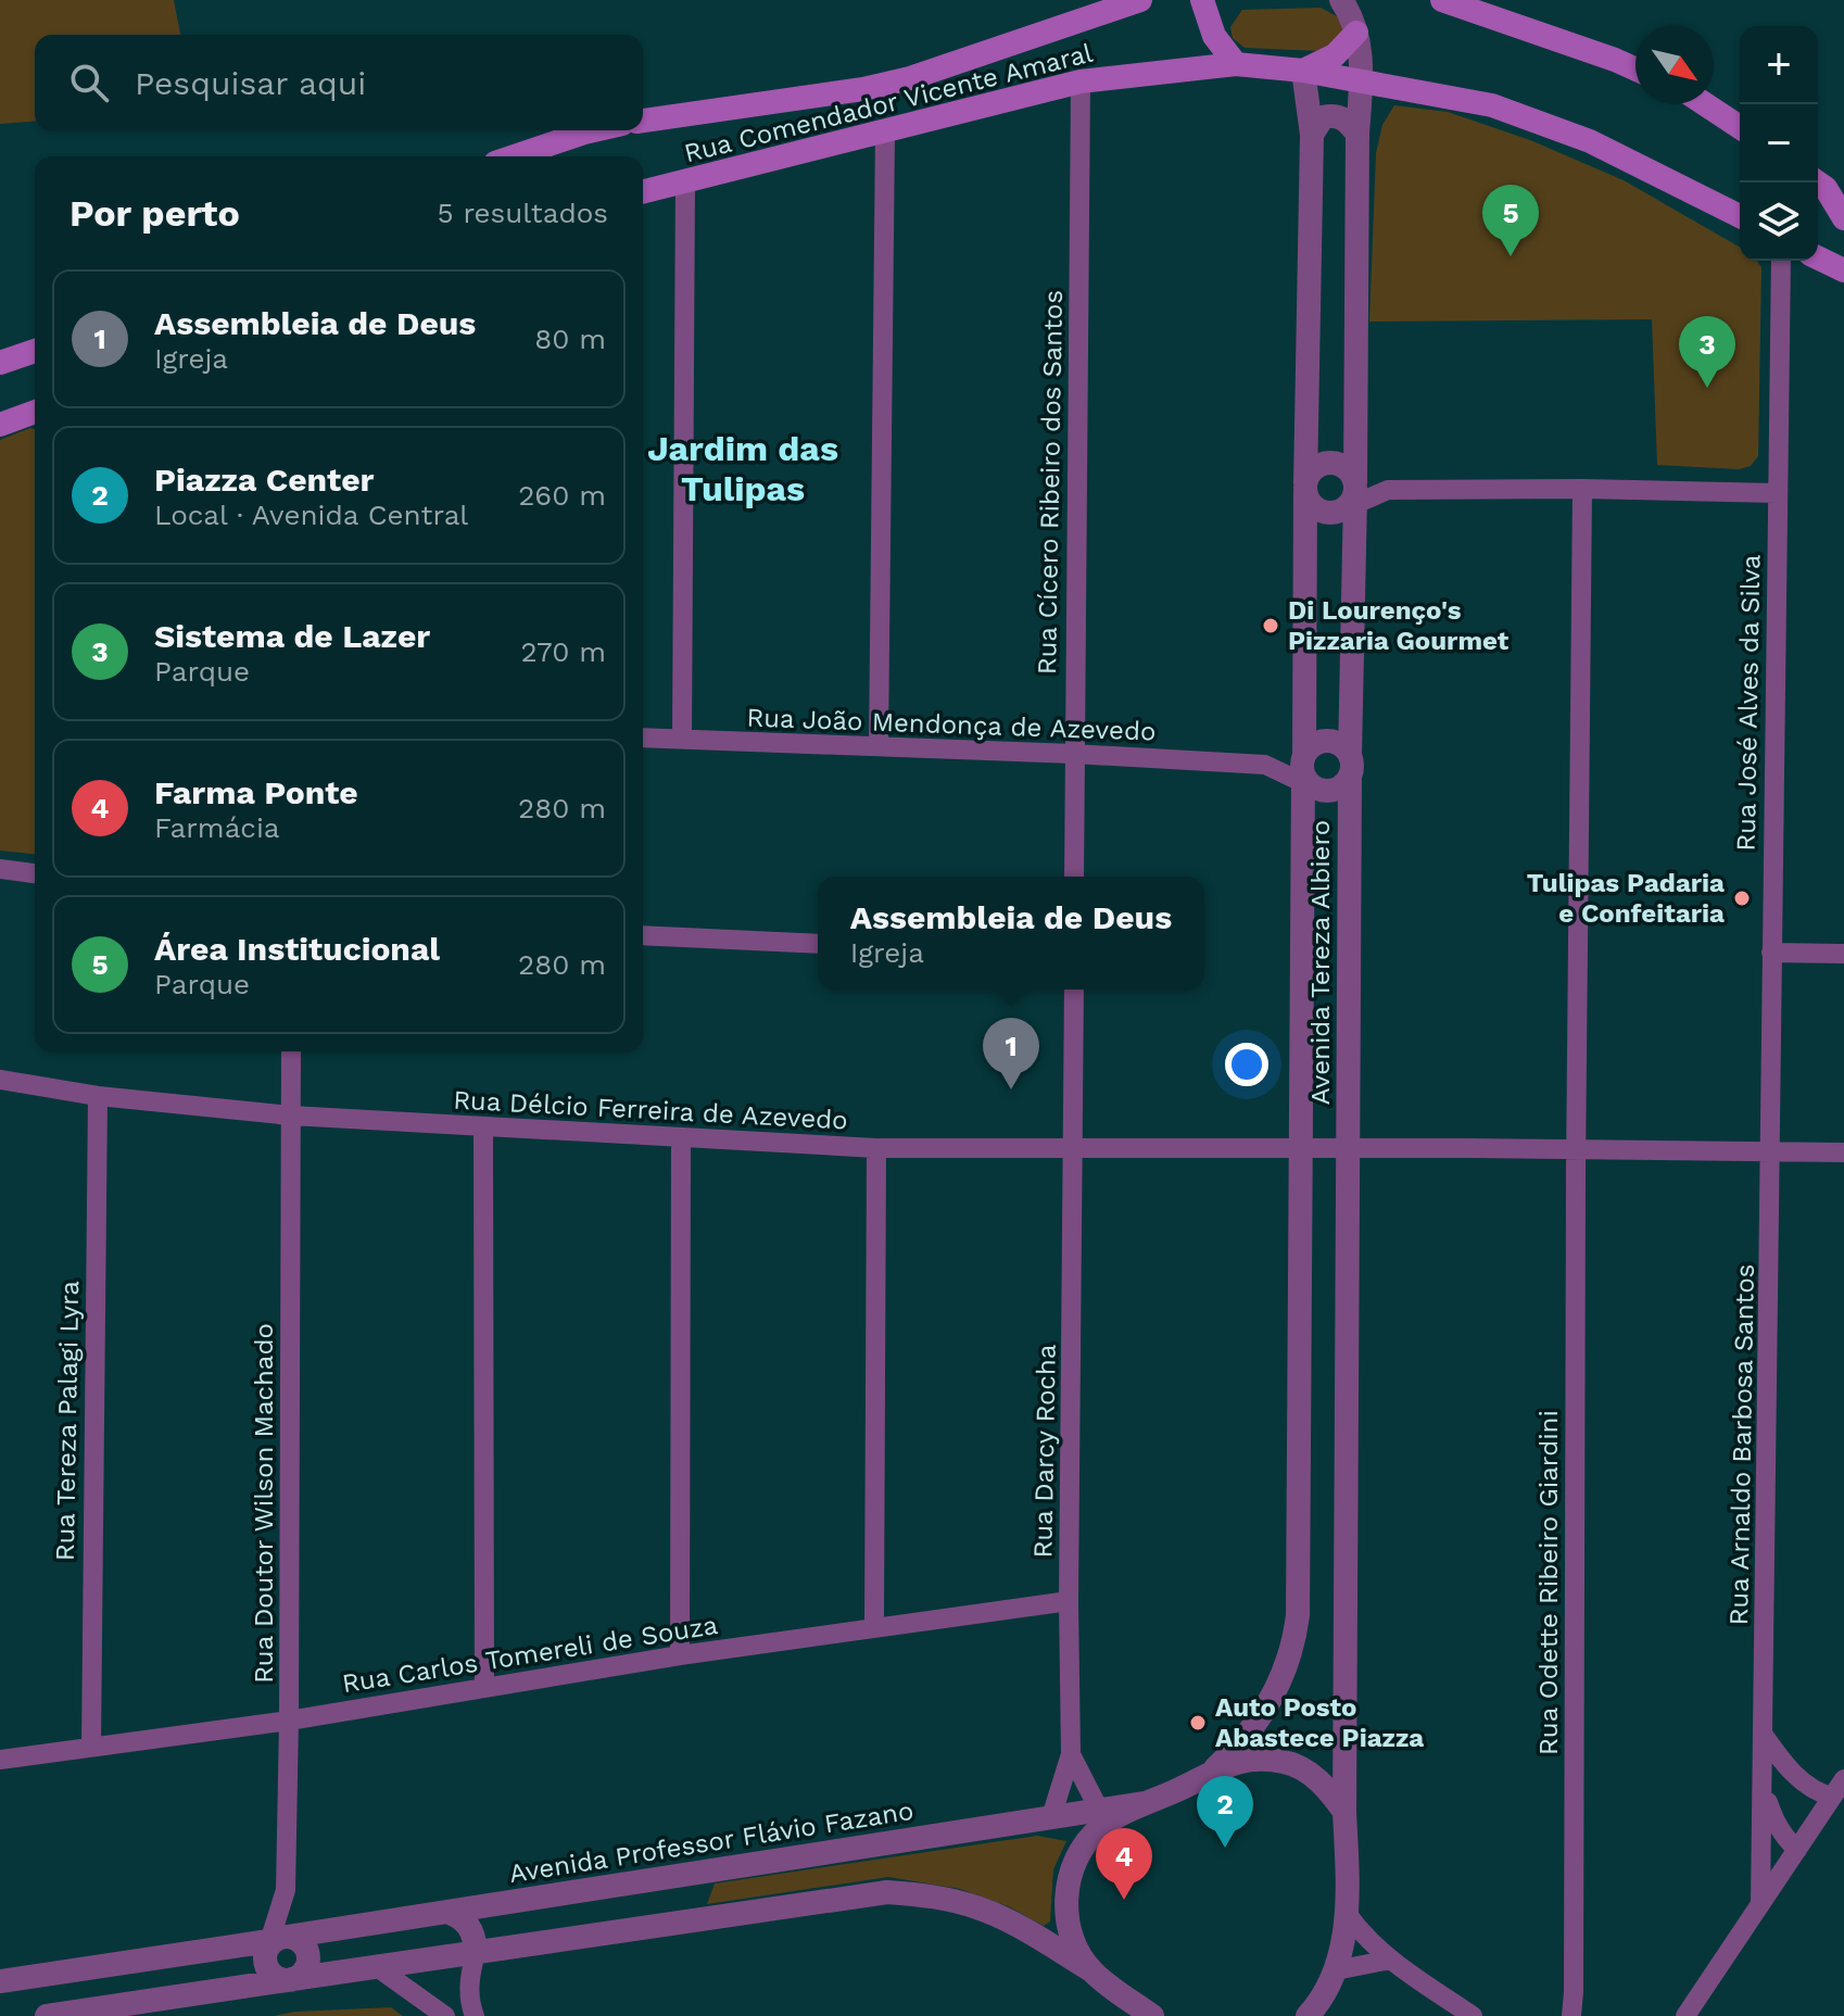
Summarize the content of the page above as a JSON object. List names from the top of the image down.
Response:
{
  "streets": {
    "main road": ["Rua Comendador Vicente Amaral"],
    "street": [
      "Rua Cícero Ribeiro dos Santos",
      "Rua José Alves da Silva",
      "Rua João Mendonça de Azevedo",
      "Avenida Tereza Albiero",
      "Rua Délcio Ferreira de Azevedo",
      "Rua Tereza Palagi Lyra",
      "Rua Arnaldo Barbosa Santos",
      "Rua Darcy Rocha",
      "Rua Doutor Wilson Machado",
      "Rua Odette Ribeiro Giardini",
      "Rua Carlos Tomereli de Souza",
      "Avenida Professor Flávio Fazano"
    ]
  },
  "crossings": [
    ["Rua Comendador Vicente Amaral", "Rua Cícero Ribeiro dos Santos"],
    ["Rua Comendador Vicente Amaral", "Avenida Tereza Albiero"],
    ["Rua Cícero Ribeiro dos Santos", "Rua João Mendonça de Azevedo"],
    ["Rua José Alves da Silva", "Rua Délcio Ferreira de Azevedo"],
    ["Rua José Alves da Silva", "Rua Arnaldo Barbosa Santos"],
    ["Rua João Mendonça de Azevedo", "Avenida Tereza Albiero"],
    ["Avenida Tereza Albiero", "Rua Délcio Ferreira de Azevedo"],
    ["Rua Délcio Ferreira de Azevedo", "Rua Tereza Palagi Lyra"],
    ["Rua Délcio Ferreira de Azevedo", "Rua Arnaldo Barbosa Santos"],
    ["Rua Délcio Ferreira de Azevedo", "Rua Darcy Rocha"],
    ["Rua Délcio Ferreira de Azevedo", "Rua Doutor Wilson Machado"],
    ["Rua Délcio Ferreira de Azevedo", "Rua Odette Ribeiro Giardini"],
    ["Rua Tereza Palagi Lyra", "Rua Carlos Tomereli de Souza"],
    ["Rua Darcy Rocha", "Rua Carlos Tomereli de Souza"],
    ["Rua Darcy Rocha", "Avenida Professor Flávio Fazano"],
    ["Rua Doutor Wilson Machado", "Rua Carlos Tomereli de Souza"],
    ["Rua Doutor Wilson Machado", "Avenida Professor Flávio Fazano"]
  ],
  "districts": ["Jardim das Tulipas"],
  "places": ["Di Lourenço's Pizzaria Gourmet", "Tulipas Padaria e Confeitaria", "Auto Posto Abastece Piazza"],
  "north": "bottom right",
  "page": {
    "map_buttons": ["+", "−"],
    "search": "Pesquisar aqui",
    "heading": ["Por perto", "5 resultados"],
    "pins": [
      "5",
      "3",
      "1",
      "2",
      "4"
    ],
    "list": [
      {
        "mark": "1",
        "name": "Assembleia de Deus",
        "note": "Igreja",
        "value": "80 m"
      },
      {
        "mark": "2",
        "name": "Piazza Center",
        "note": "Local · Avenida Central",
        "value": "260 m"
      },
      {
        "mark": "3",
        "name": "Sistema de Lazer",
        "note": "Parque",
        "value": "270 m"
      },
      {
        "mark": "4",
        "name": "Farma Ponte",
        "note": "Farmácia",
        "value": "280 m"
      },
      {
        "mark": "5",
        "name": "Área Institucional",
        "note": "Parque",
        "value": "280 m"
      }
    ],
    "popup": ["Assembleia de Deus", "Igreja"]
  }
}
